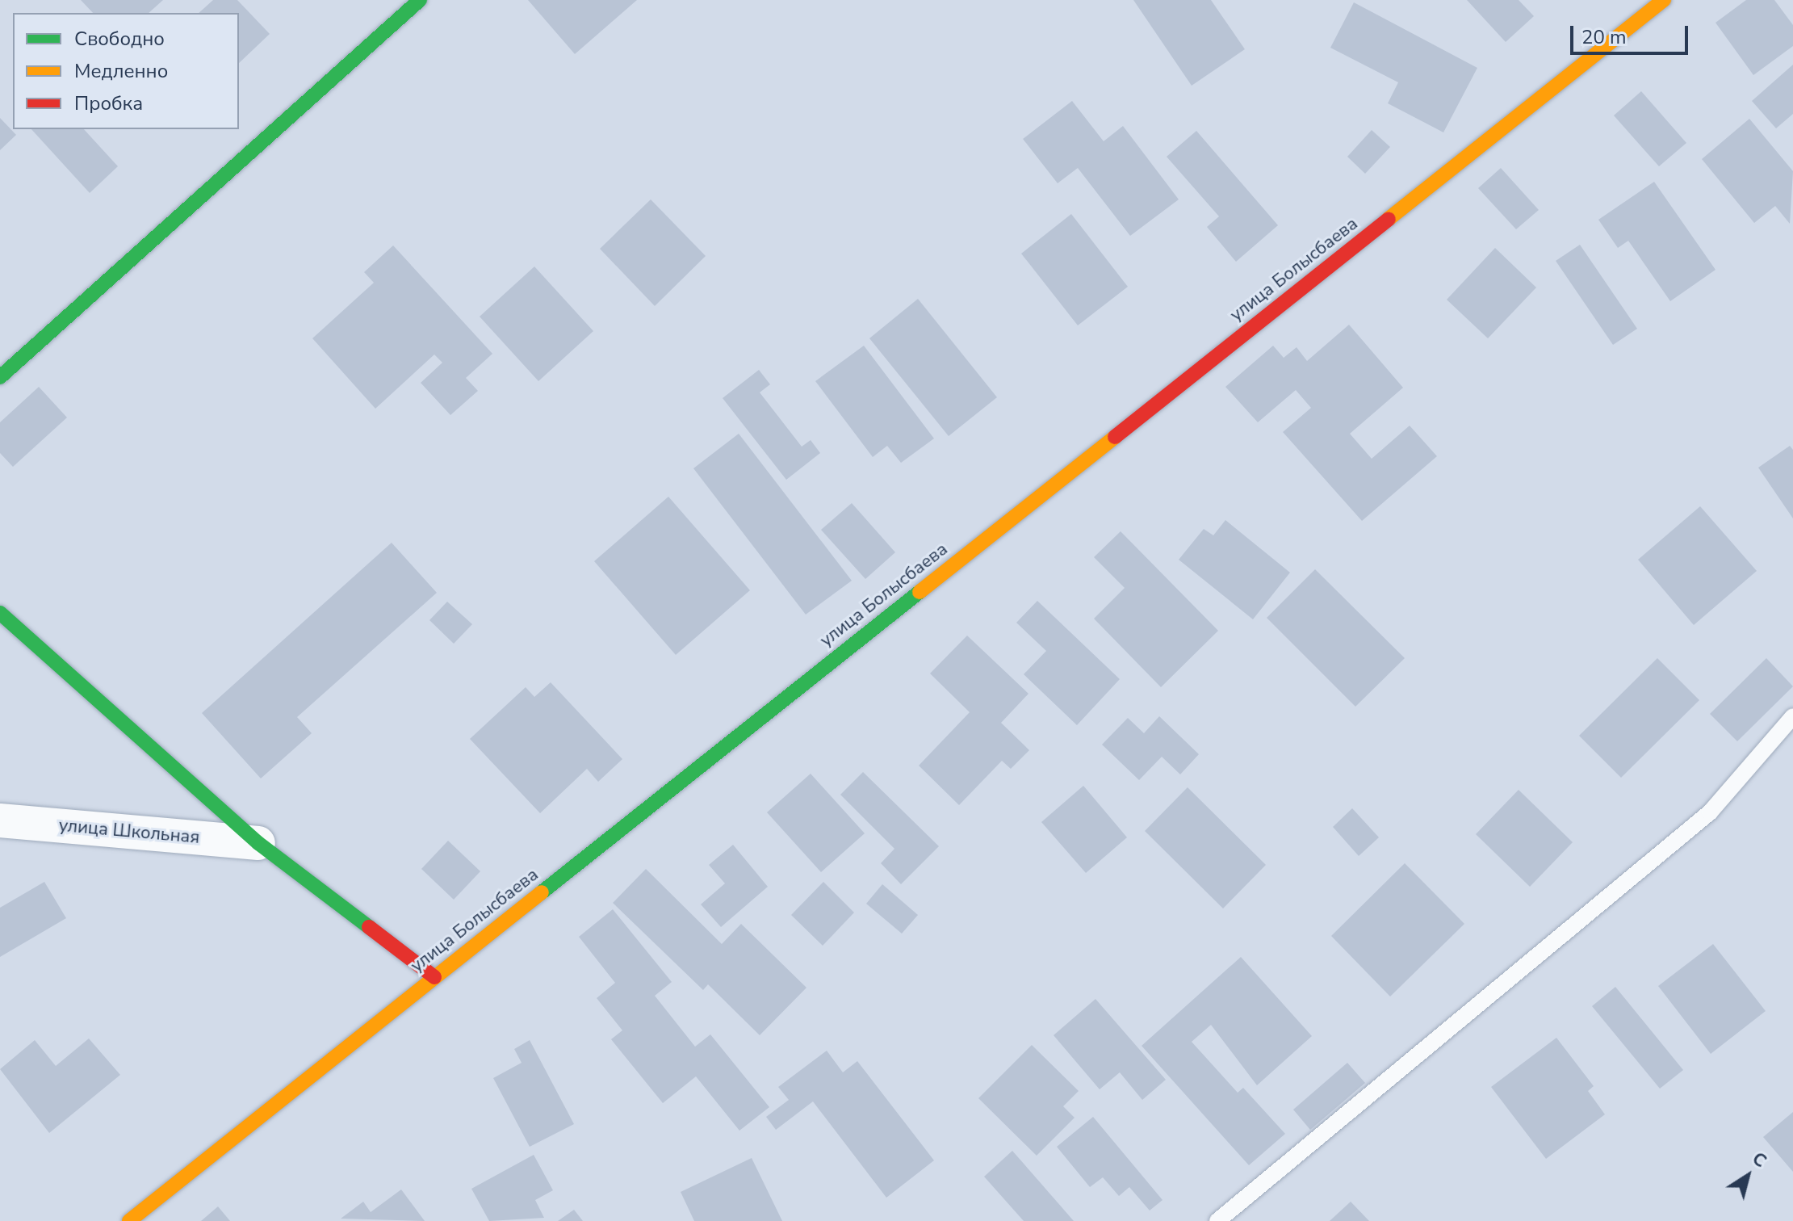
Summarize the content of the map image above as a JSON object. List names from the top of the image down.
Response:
{
  "streets": {
    "street": ["улица Болысбаева", "улица Школьная"]
  },
  "legend": ["Свободно", "Медленно", "Пробка"],
  "scale_bar": "20 m",
  "north": "top right"
}
